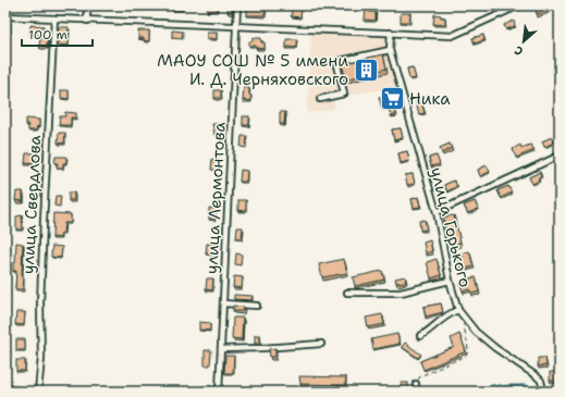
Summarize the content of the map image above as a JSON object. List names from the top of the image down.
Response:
{
  "streets": {
    "street": ["улица Лермонтова", "улица Свердлова", "улица Горького"]
  },
  "places": {
    "building": ["МАОУ СОШ № 5 имени И. Д. Черняховского"],
    "supermarket": ["Ника"]
  },
  "scale_bar": "100 m",
  "north": "bottom left"
}
